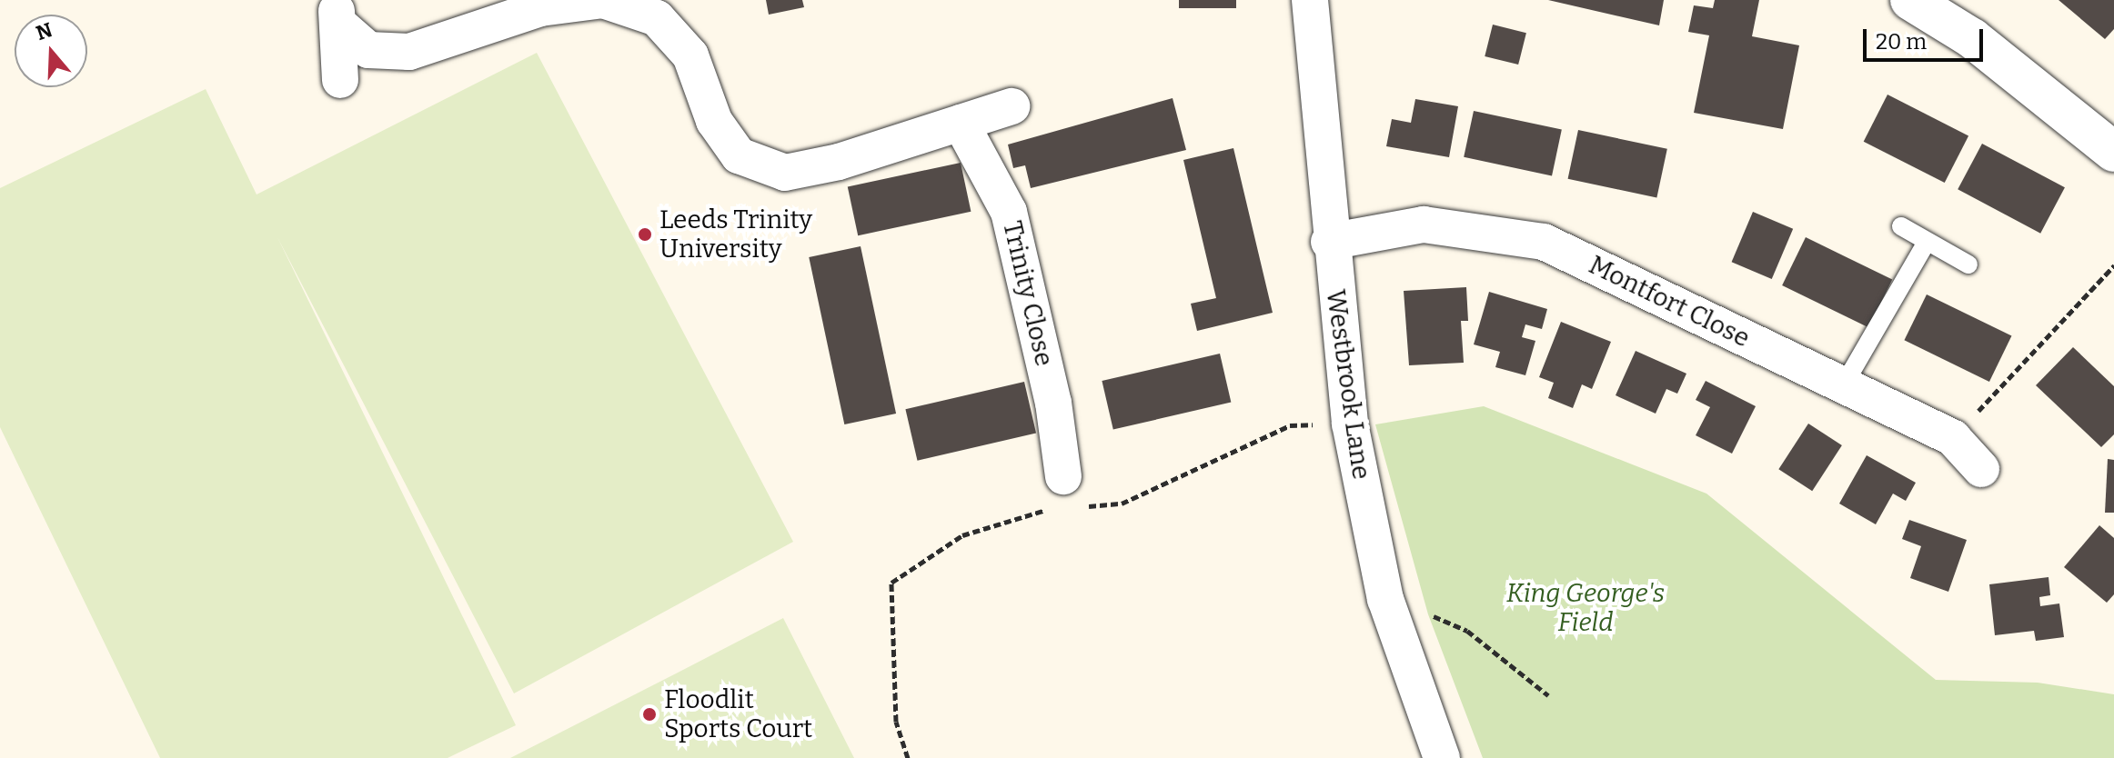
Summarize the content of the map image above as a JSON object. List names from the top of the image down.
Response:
{
  "streets": {
    "street": ["Trinity Close", "Montfort Close", "Westbrook Lane"]
  },
  "crossings": [
    ["Montfort Close", "Westbrook Lane"]
  ],
  "parks": ["King George's Field"],
  "places": ["Leeds Trinity University", "Floodlit Sports Court"],
  "scale_bar": "20 m",
  "north": "top"
}
